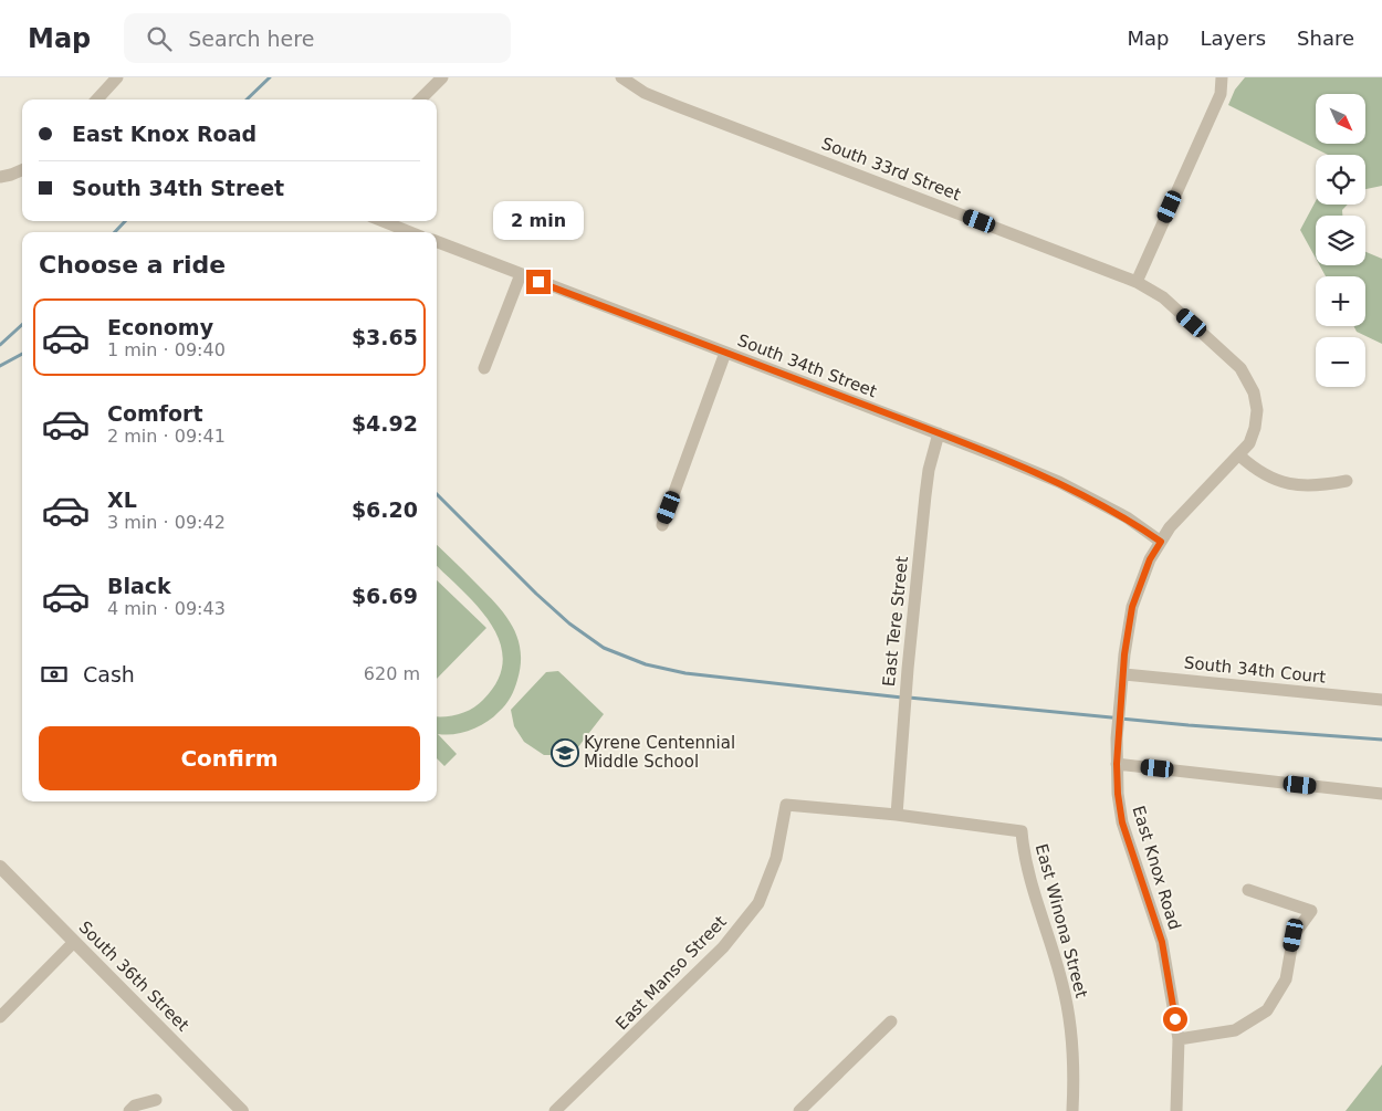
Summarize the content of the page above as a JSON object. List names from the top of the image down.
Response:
{
  "streets": {
    "street": [
      "South 33rd Street",
      "South 34th Street",
      "East Tere Street",
      "South 34th Court",
      "East Knox Road",
      "East Winona Street",
      "East Manso Street",
      "South 36th Street"
    ]
  },
  "crossings": [
    ["South 33rd Street", "East Knox Road"],
    ["South 34th Street", "East Tere Street"],
    ["South 34th Street", "East Knox Road"],
    ["East Tere Street", "East Winona Street"],
    ["East Tere Street", "East Manso Street"],
    ["South 34th Court", "East Knox Road"],
    ["East Winona Street", "East Manso Street"]
  ],
  "places": {
    "school or university": ["Kyrene Centennial Middle School"]
  },
  "north": "bottom right",
  "page": {
    "header": "Map",
    "search": "Search here",
    "nav": ["Map", "Layers", "Share"],
    "map_buttons": ["+", "−"],
    "banner": ["East Knox Road", "South 34th Street"],
    "bubble": "2 min",
    "heading": "Choose a ride",
    "list": [
      {
        "name": "Economy",
        "note": "1 min · 09:40",
        "value": "$3.65"
      },
      {
        "name": "Comfort",
        "note": "2 min · 09:41",
        "value": "$4.92"
      },
      {
        "name": "XL",
        "note": "3 min · 09:42",
        "value": "$6.20"
      },
      {
        "name": "Black",
        "note": "4 min · 09:43",
        "value": "$6.69"
      }
    ],
    "pay": ["Cash", "620 m"],
    "buttons": "Confirm"
  }
}
